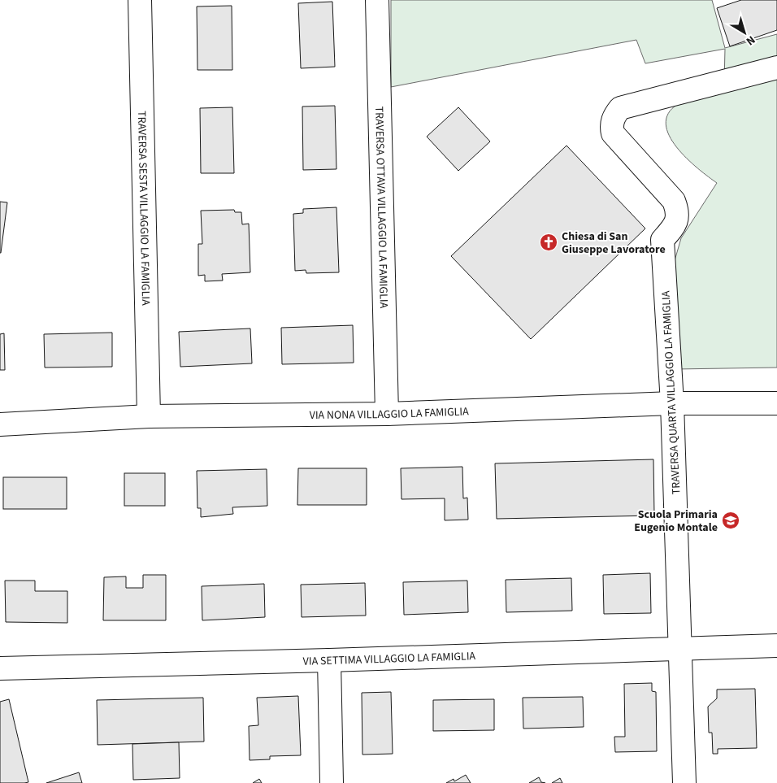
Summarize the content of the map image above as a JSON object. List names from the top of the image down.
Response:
{
  "streets": {
    "street": [
      "TRAVERSA OTTAVA VILLAGGIO LA FAMIGLIA",
      "TRAVERSA SESTA VILLAGGIO LA FAMIGLIA",
      "TRAVERSA QUARTA VILLAGGIO LA FAMIGLIA",
      "VIA NONA VILLAGGIO LA FAMIGLIA",
      "VIA SETTIMA VILLAGGIO LA FAMIGLIA"
    ]
  },
  "crossings": [
    ["TRAVERSA OTTAVA VILLAGGIO LA FAMIGLIA", "VIA NONA VILLAGGIO LA FAMIGLIA"],
    ["TRAVERSA SESTA VILLAGGIO LA FAMIGLIA", "VIA NONA VILLAGGIO LA FAMIGLIA"],
    ["TRAVERSA QUARTA VILLAGGIO LA FAMIGLIA", "VIA NONA VILLAGGIO LA FAMIGLIA"],
    ["TRAVERSA QUARTA VILLAGGIO LA FAMIGLIA", "VIA SETTIMA VILLAGGIO LA FAMIGLIA"]
  ],
  "places": {
    "church": ["Chiesa di San Giuseppe Lavoratore"],
    "school or university": ["Scuola Primaria Eugenio Montale"]
  },
  "north": "bottom right"
}
